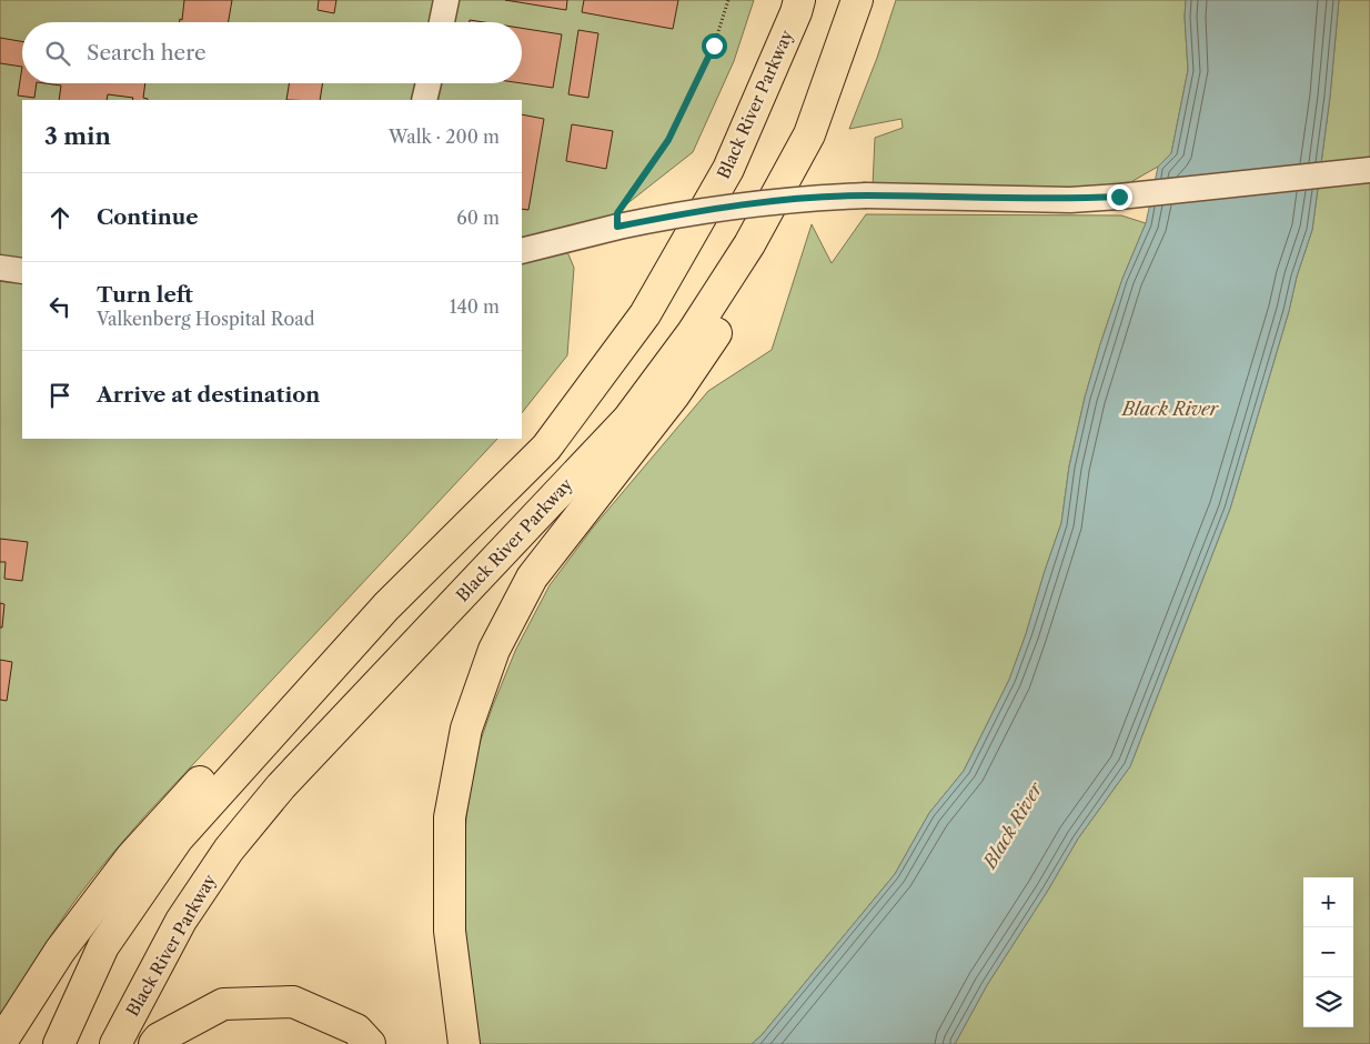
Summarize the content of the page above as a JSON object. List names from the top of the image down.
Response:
{
  "streets": {
    "highway": ["Black River Parkway"]
  },
  "water": ["Black River"],
  "page": {
    "search": "Search here",
    "heading": ["3 min", "Walk · 200 m"],
    "list": [
      ["Continue", "60 m"],
      ["Turn left", "Valkenberg Hospital Road", "140 m"],
      "Arrive at destination"
    ],
    "map_buttons": ["+", "−"]
  }
}
